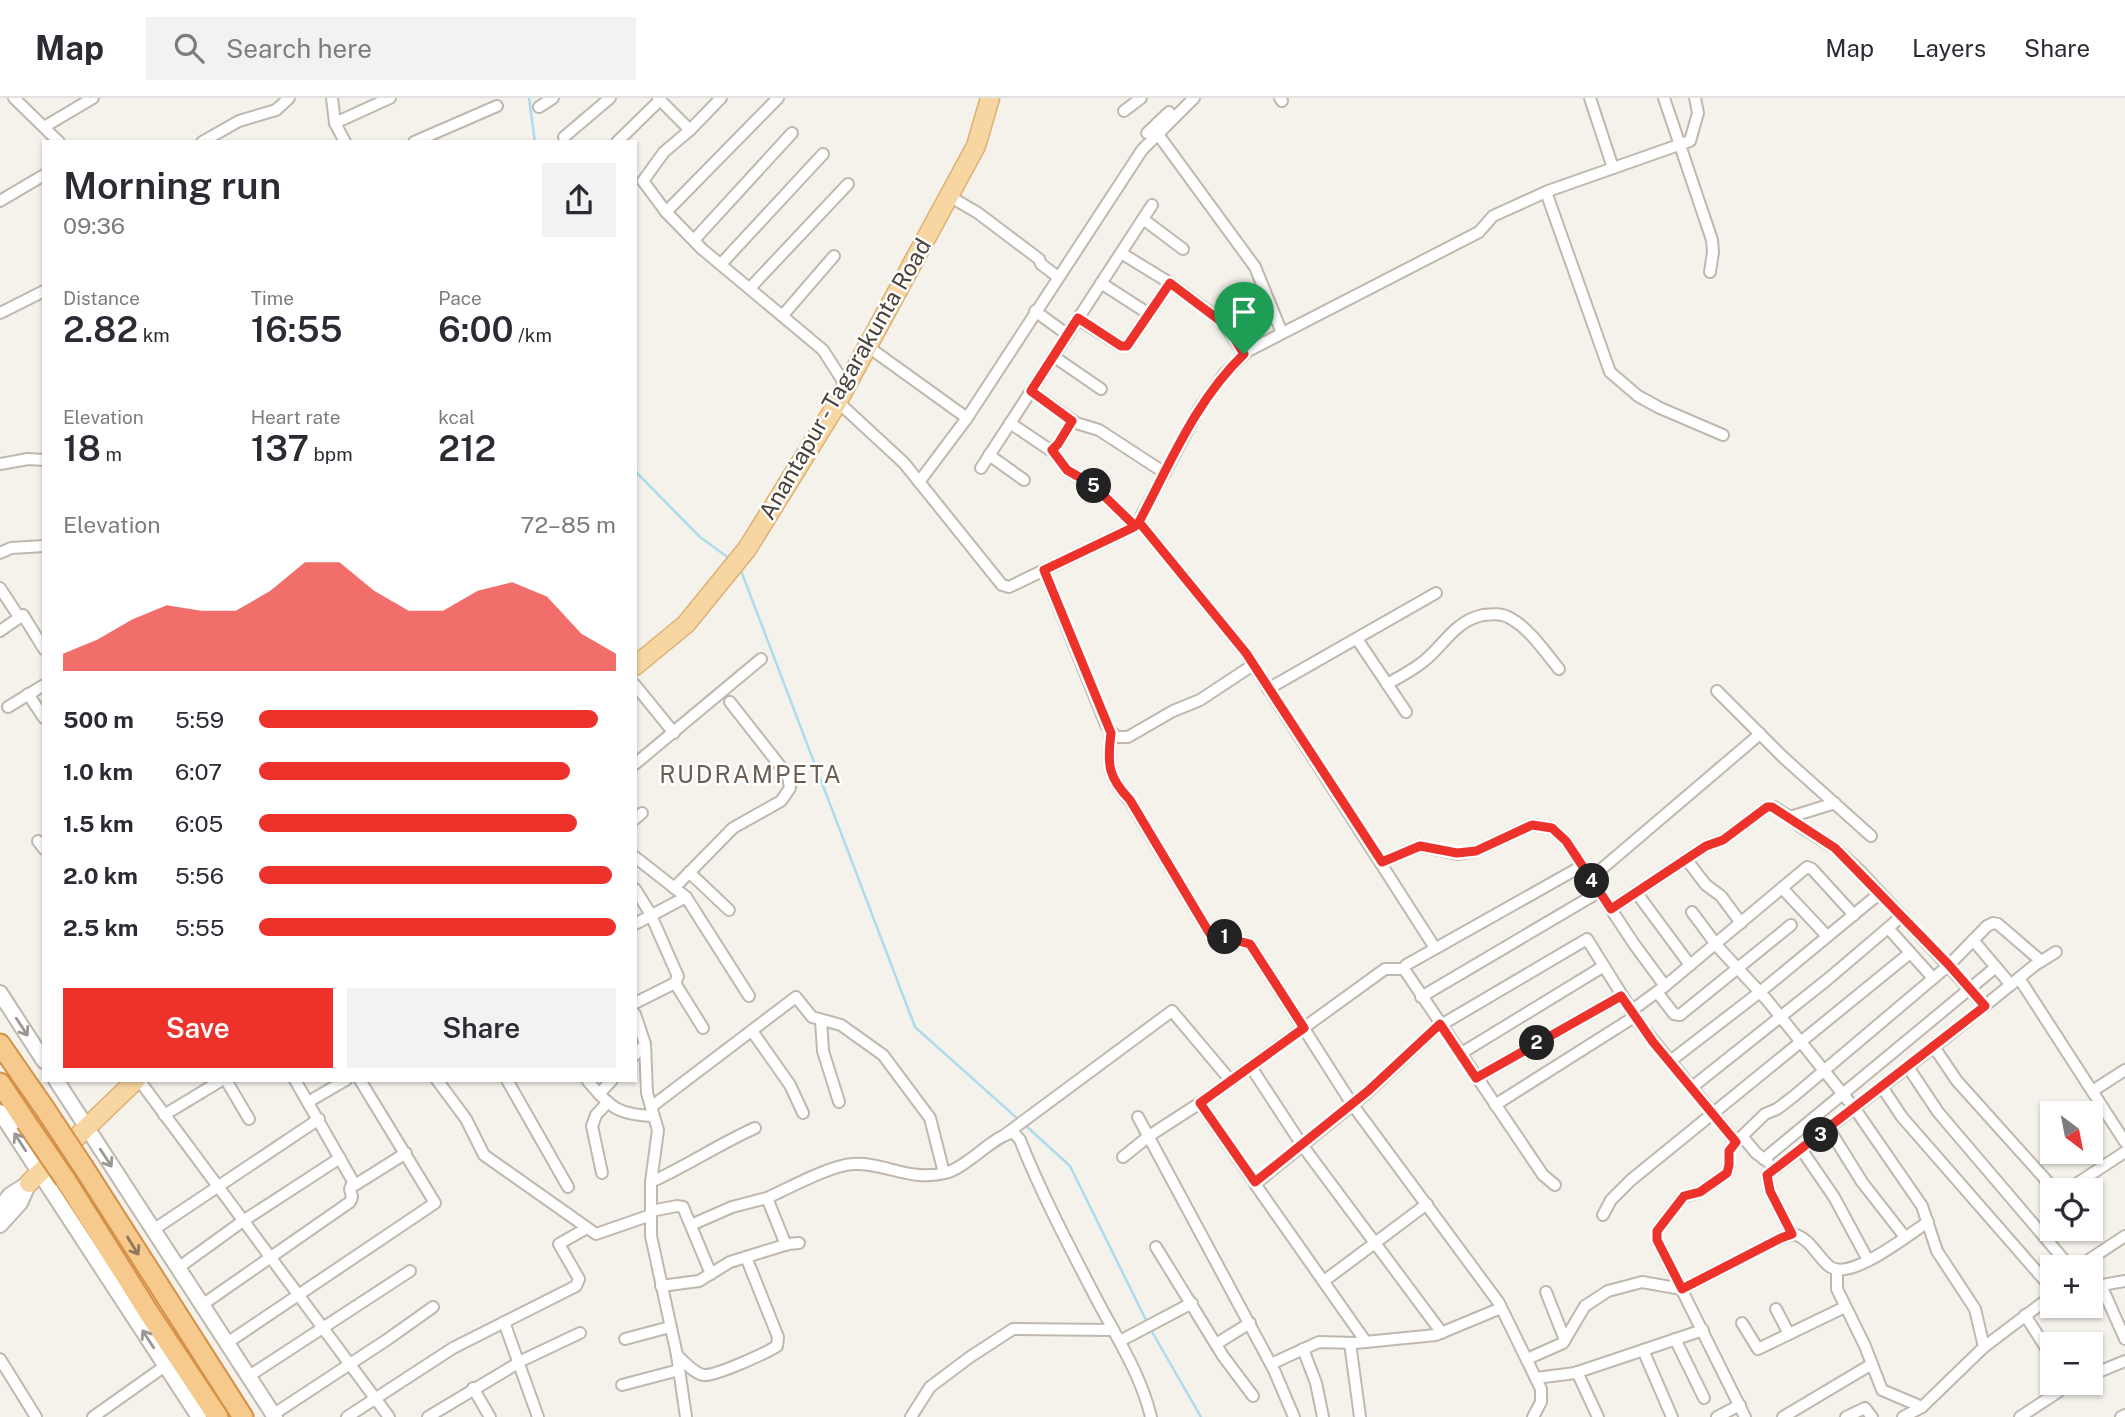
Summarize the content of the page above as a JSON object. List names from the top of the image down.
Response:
{
  "streets": {
    "main road": ["Anantapur - Tagarakunta Road"]
  },
  "districts": ["RUDRAMPETA"],
  "north": "bottom right",
  "page": {
    "header": "Map",
    "search": "Search here",
    "nav": ["Map", "Layers", "Share"],
    "heading": ["Morning run", "09:36"],
    "stats": [
      ["Distance", "2.82 km"],
      ["Time", "16:55"],
      ["Pace", "6:00 /km"],
      ["Elevation", "18 m"],
      ["Heart rate", "137 bpm"],
      ["kcal", "212"]
    ],
    "pins": [
      "5",
      "4",
      "1",
      "2",
      "3"
    ],
    "chart": ["Elevation", "72–85 m"],
    "list": [
      {
        "name": "500 m",
        "note": "5:59"
      },
      {
        "name": "1.0 km",
        "note": "6:07"
      },
      {
        "name": "1.5 km",
        "note": "6:05"
      },
      {
        "name": "2.0 km",
        "note": "5:56"
      },
      {
        "name": "2.5 km",
        "note": "5:55"
      }
    ],
    "buttons": ["Save", "Share"],
    "map_buttons": ["+", "−"]
  }
}
